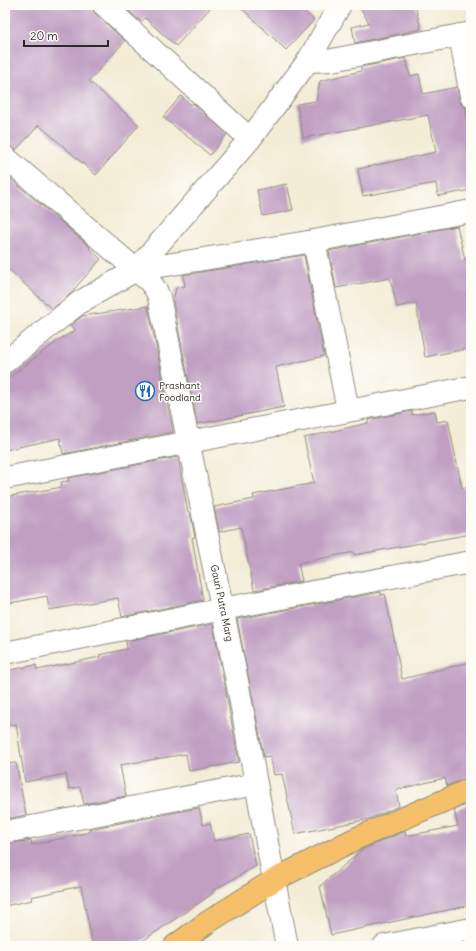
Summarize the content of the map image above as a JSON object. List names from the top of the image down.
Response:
{
  "streets": {
    "street": ["Gauri Putra Marg"]
  },
  "places": {
    "restaurant": ["Prashant Foodland"]
  },
  "scale_bar": "20 m"
}
